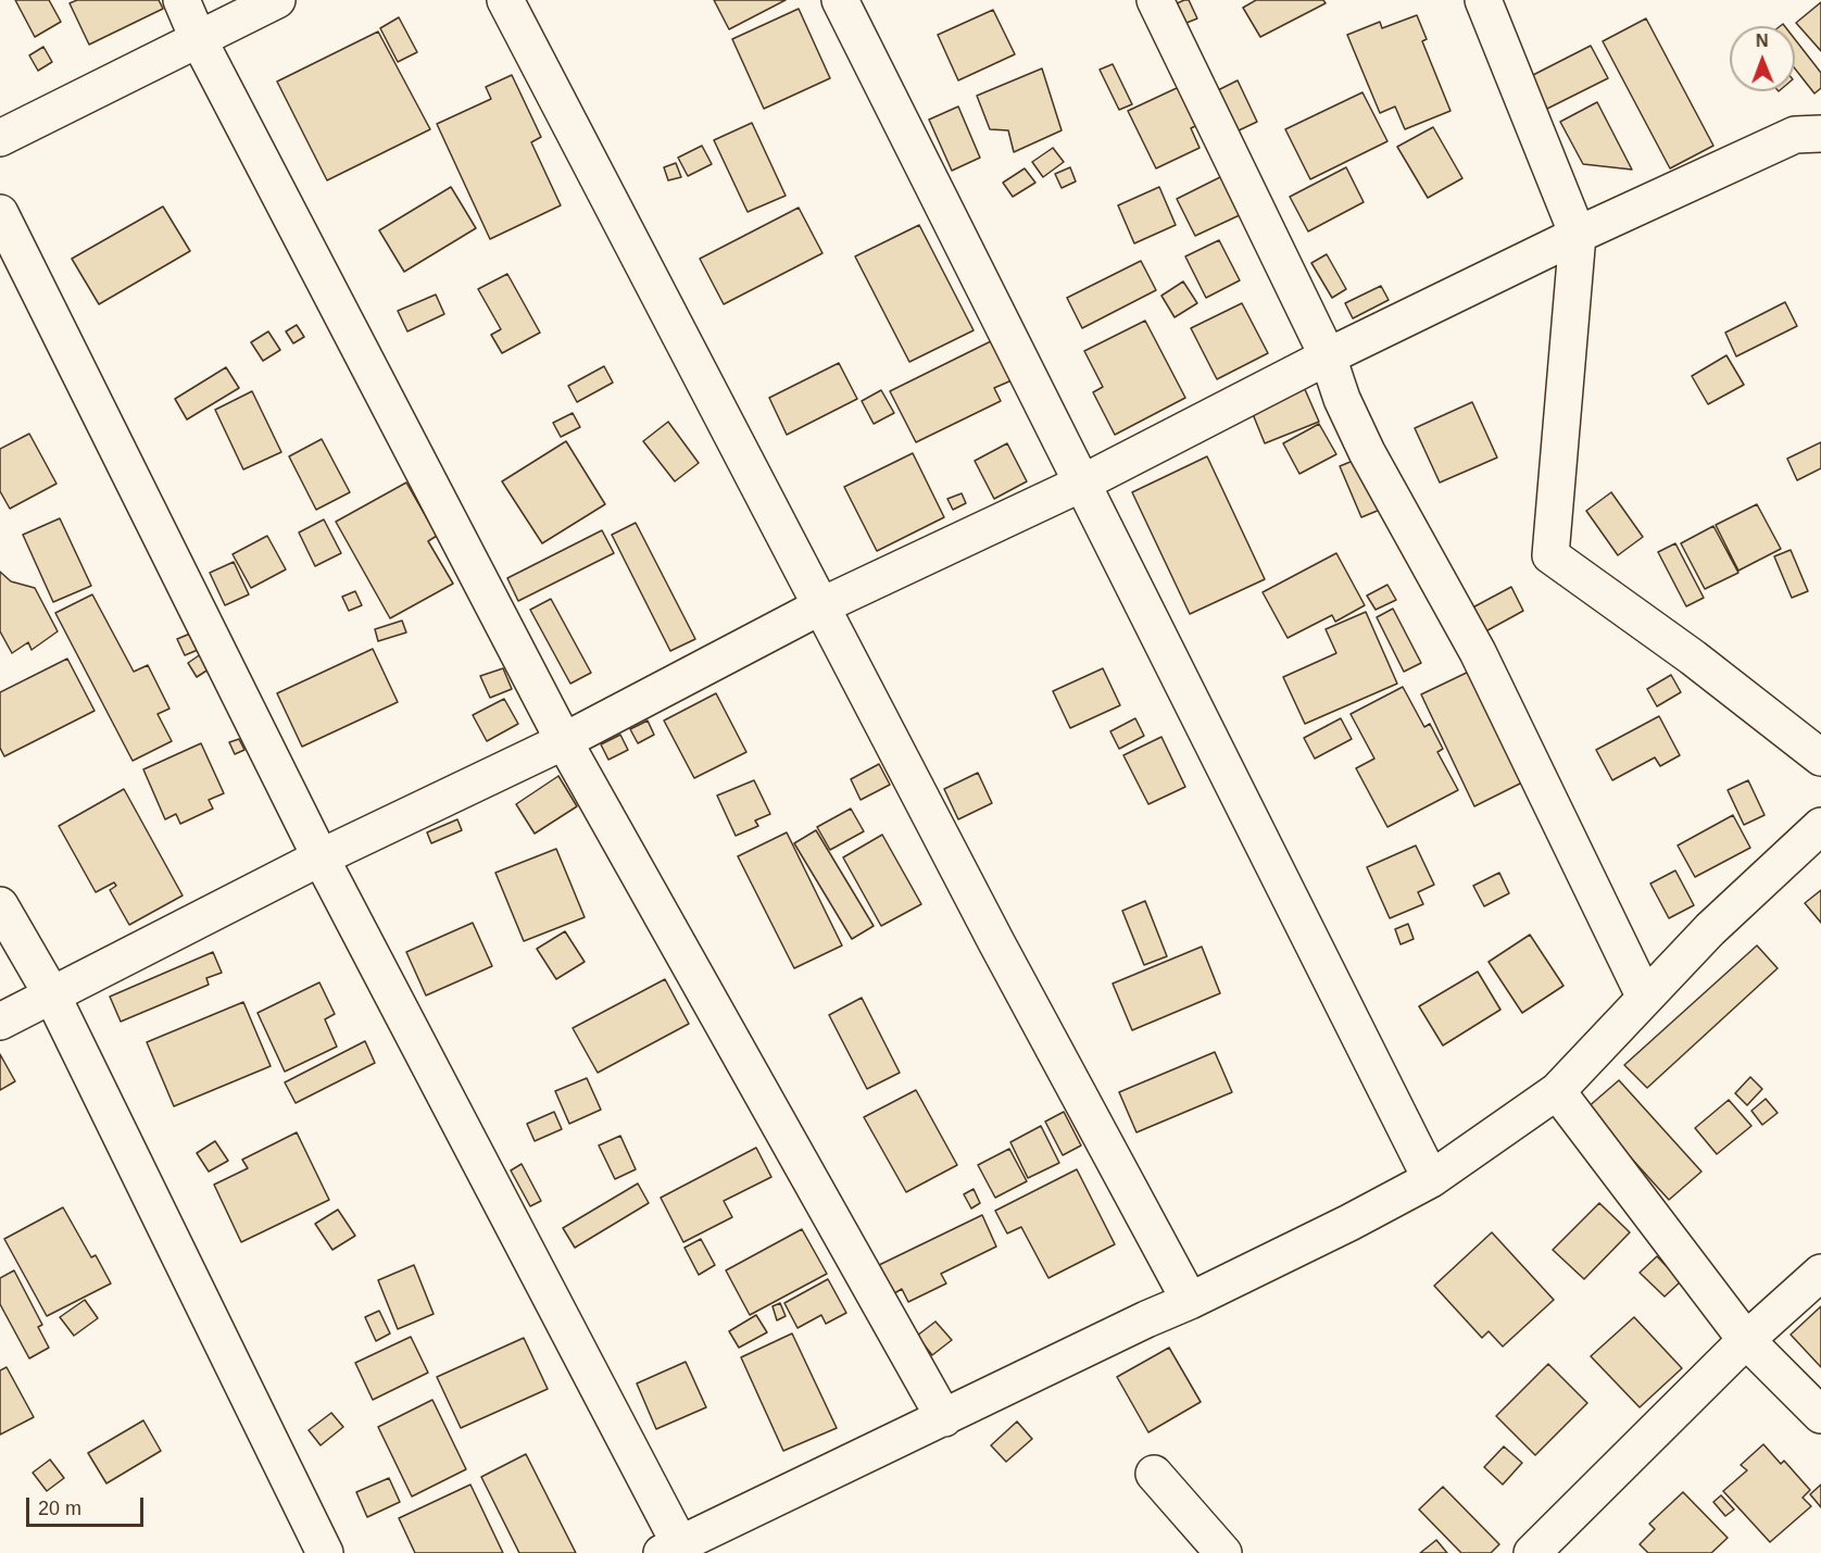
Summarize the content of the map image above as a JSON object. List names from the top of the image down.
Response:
{
  "scale_bar": "20 m",
  "north": "top"
}
